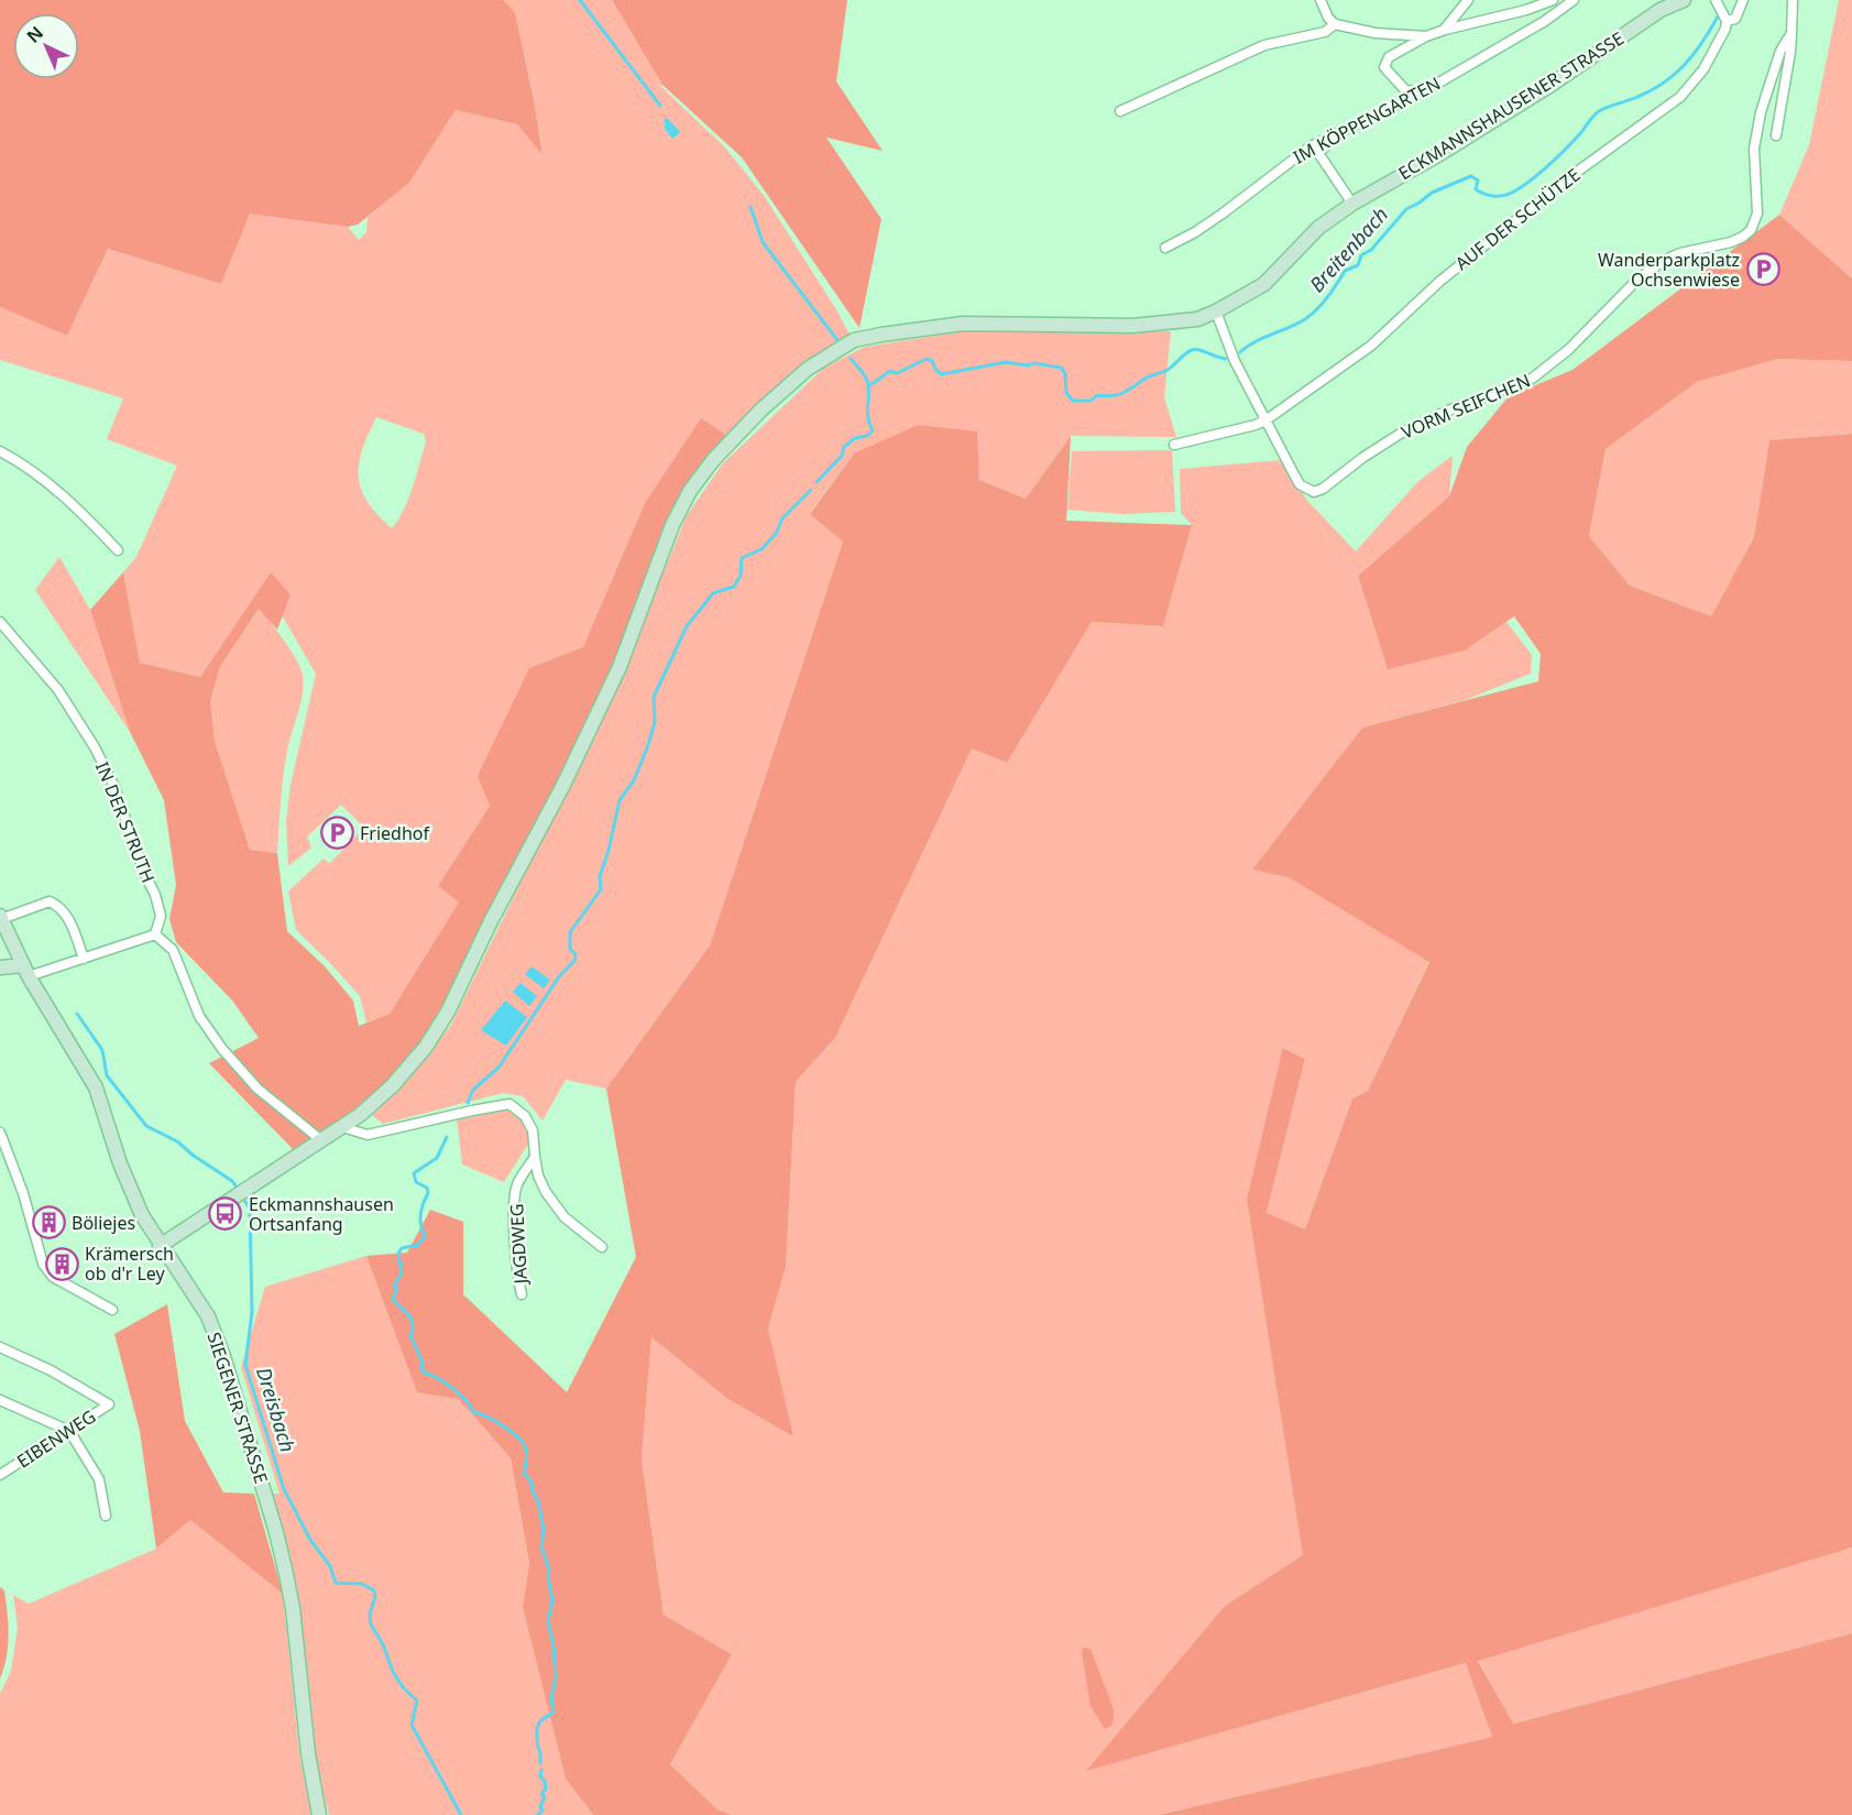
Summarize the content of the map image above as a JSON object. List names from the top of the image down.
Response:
{
  "streets": {
    "main road": ["ECKMANNSHAUSENER STRASSE", "SIEGENER STRASSE"],
    "street": [
      "IM KÖPPENGARTEN",
      "AUF DER SCHÜTZE",
      "VORM SEIFCHEN",
      "IN DER STRUTH",
      "JAGDWEG",
      "EIBENWEG"
    ]
  },
  "crossings": [
    ["ECKMANNSHAUSENER STRASSE", "SIEGENER STRASSE"],
    ["AUF DER SCHÜTZE", "VORM SEIFCHEN"]
  ],
  "water": ["Breitenbach", "Dreisbach"],
  "places": {
    "parking": ["Wanderparkplatz Ochsenwiese", "Friedhof"],
    "bus stop": ["Eckmannshausen Ortsanfang"],
    "building": ["Böliejes", "Krämersch ob d'r Ley"]
  },
  "north": "top left"
}
